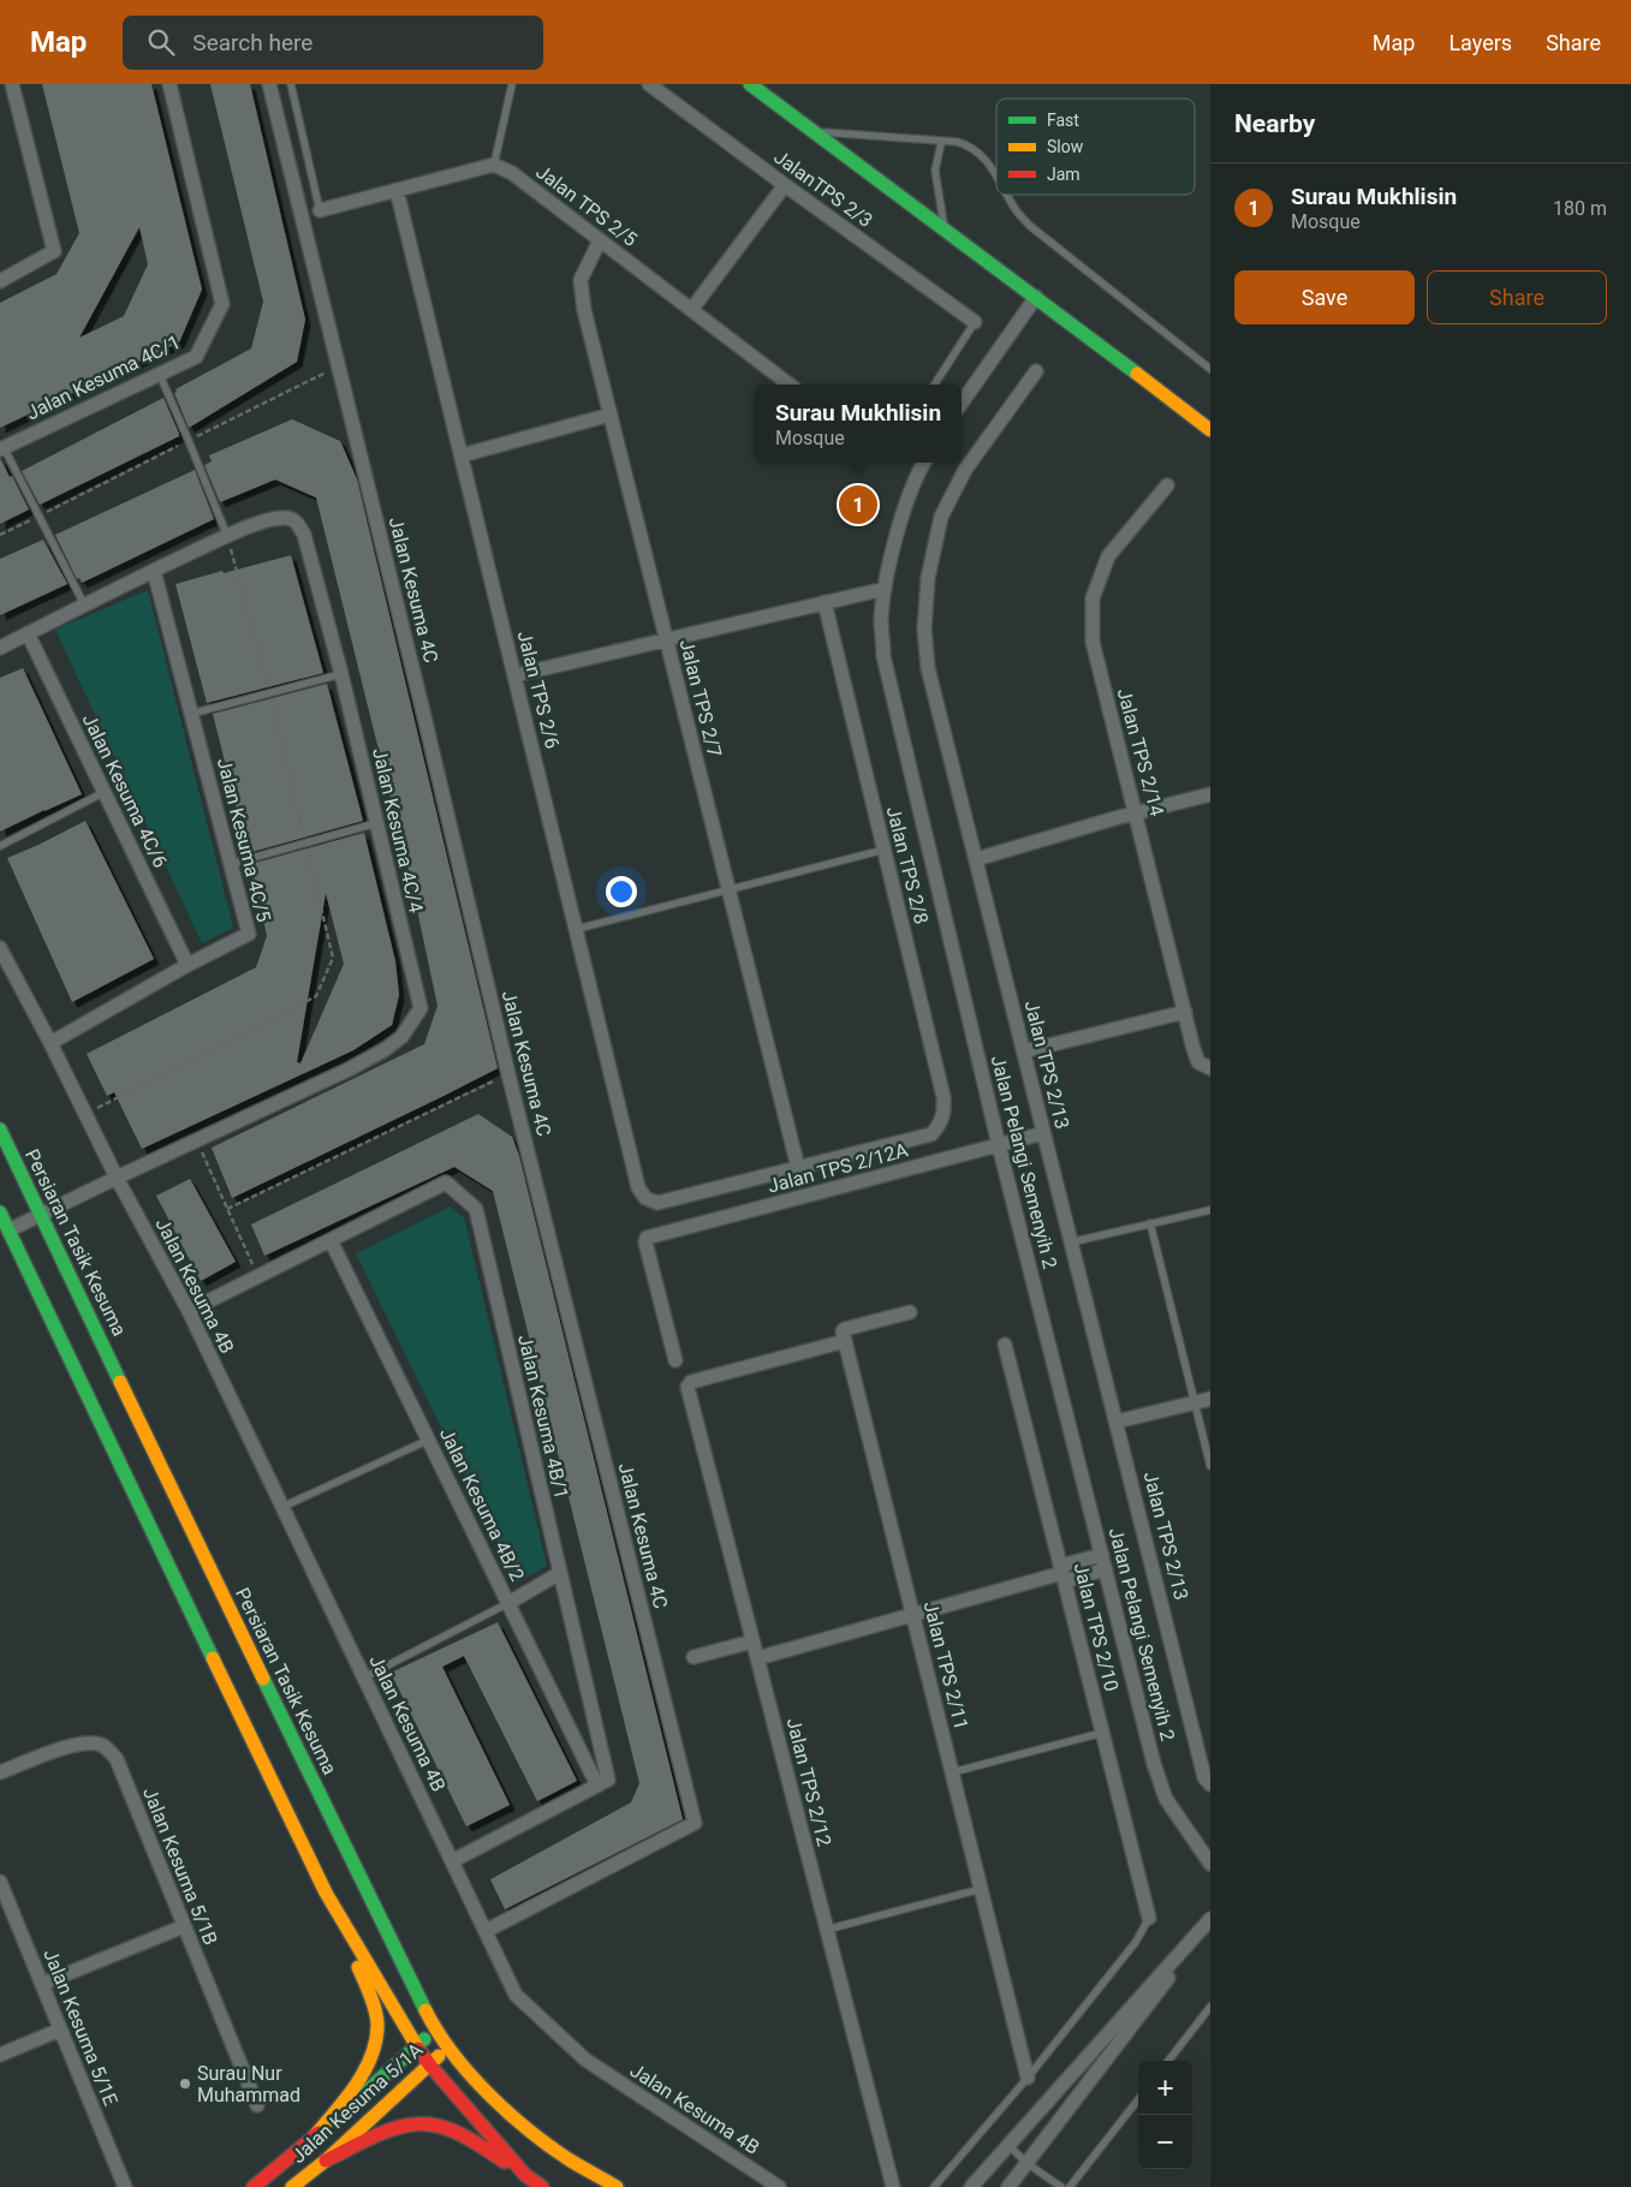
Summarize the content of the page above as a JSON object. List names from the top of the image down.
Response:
{
  "streets": {
    "street": [
      "JalanTPS 2/3",
      "Jalan TPS 2/5",
      "Jalan Kesuma 4C/1",
      "Jalan Kesuma 4C",
      "Jalan TPS 2/6",
      "Jalan TPS 2/7",
      "Jalan TPS 2/14",
      "Jalan Kesuma 4C/6",
      "Jalan Kesuma 4C/4",
      "Jalan Kesuma 4C/5",
      "Jalan TPS 2/8",
      "Jalan TPS 2/13",
      "Jalan Pelangi Semenyih 2",
      "Jalan TPS 2/12A",
      "Persiaran Tasik Kesuma",
      "Jalan Kesuma 4B",
      "Jalan Kesuma 4B/1",
      "Jalan Kesuma 4B/2",
      "Jalan TPS 2/10",
      "Jalan TPS 2/11",
      "Jalan TPS 2/12",
      "Jalan Kesuma 5/1B",
      "Jalan Kesuma 5/1E",
      "Jalan Kesuma 5/1A"
    ]
  },
  "crossings": [
    ["Jalan TPS 2/5", "Jalan TPS 2/7"],
    ["Jalan Kesuma 4C", "Jalan Kesuma 4B"],
    ["Jalan TPS 2/6", "Jalan TPS 2/7"],
    ["Jalan TPS 2/6", "Jalan TPS 2/8"],
    ["Jalan TPS 2/7", "Jalan TPS 2/8"],
    ["Jalan Kesuma 4C/6", "Jalan Kesuma 4C/4"],
    ["Jalan Kesuma 4C/6", "Jalan Kesuma 4C/5"],
    ["Jalan Kesuma 4C/4", "Jalan Kesuma 4C/5"],
    ["Jalan Kesuma 4C/4", "Persiaran Tasik Kesuma"],
    ["Jalan Kesuma 4C/4", "Jalan Kesuma 4B"],
    ["Jalan TPS 2/13", "Jalan TPS 2/12A"],
    ["Jalan Pelangi Semenyih 2", "Jalan TPS 2/12A"],
    ["Persiaran Tasik Kesuma", "Jalan Kesuma 5/1A"],
    ["Jalan Kesuma 4B", "Jalan Kesuma 4B/1"],
    ["Jalan Kesuma 4B/1", "Jalan Kesuma 4B/2"],
    ["Jalan TPS 2/11", "Jalan TPS 2/12"]
  ],
  "places": ["Surau Nur Muhammad"],
  "legend": ["Fast", "Slow", "Jam"],
  "page": {
    "header": "Map",
    "search": "Search here",
    "nav": ["Map", "Layers", "Share"],
    "heading": "Nearby",
    "list": [
      {
        "mark": "1",
        "name": "Surau Mukhlisin",
        "note": "Mosque",
        "value": "180 m"
      }
    ],
    "buttons": ["Save", "Share"],
    "popup": ["Surau Mukhlisin", "Mosque"],
    "pins": "1",
    "map_buttons": ["+", "−"]
  }
}
